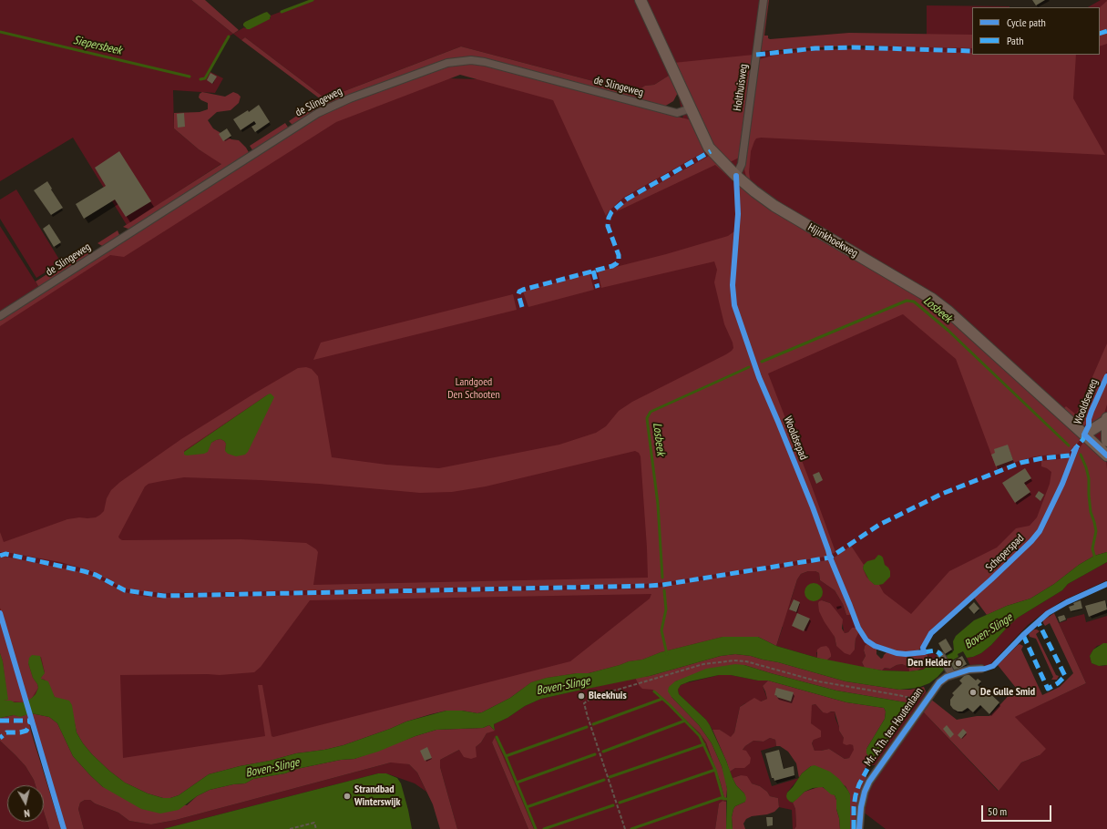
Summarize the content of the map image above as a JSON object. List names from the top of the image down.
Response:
{
  "streets": {
    "street": [
      "de Slingeweg",
      "Holthuisweg",
      "Hijinkhoekweg",
      "Mr. A.Th. ten Houtenlaan"
    ],
    "cycle path": ["Wooldseweg", "Wooldsepad"]
  },
  "crossings": [
    ["de Slingeweg", "Hijinkhoekweg"],
    ["Holthuisweg", "Hijinkhoekweg"]
  ],
  "water": ["Siepersbeek", "Losbeek", "Boven-Slinge"],
  "parks": ["Landgoed Den Schooten"],
  "places": [
    "Den Helder",
    "De Gulle Smid",
    "Bleekhuis",
    "Strandbad Winterswijk"
  ],
  "legend": ["Cycle path", "Path"],
  "scale_bar": "50 m",
  "north": "bottom"
}
